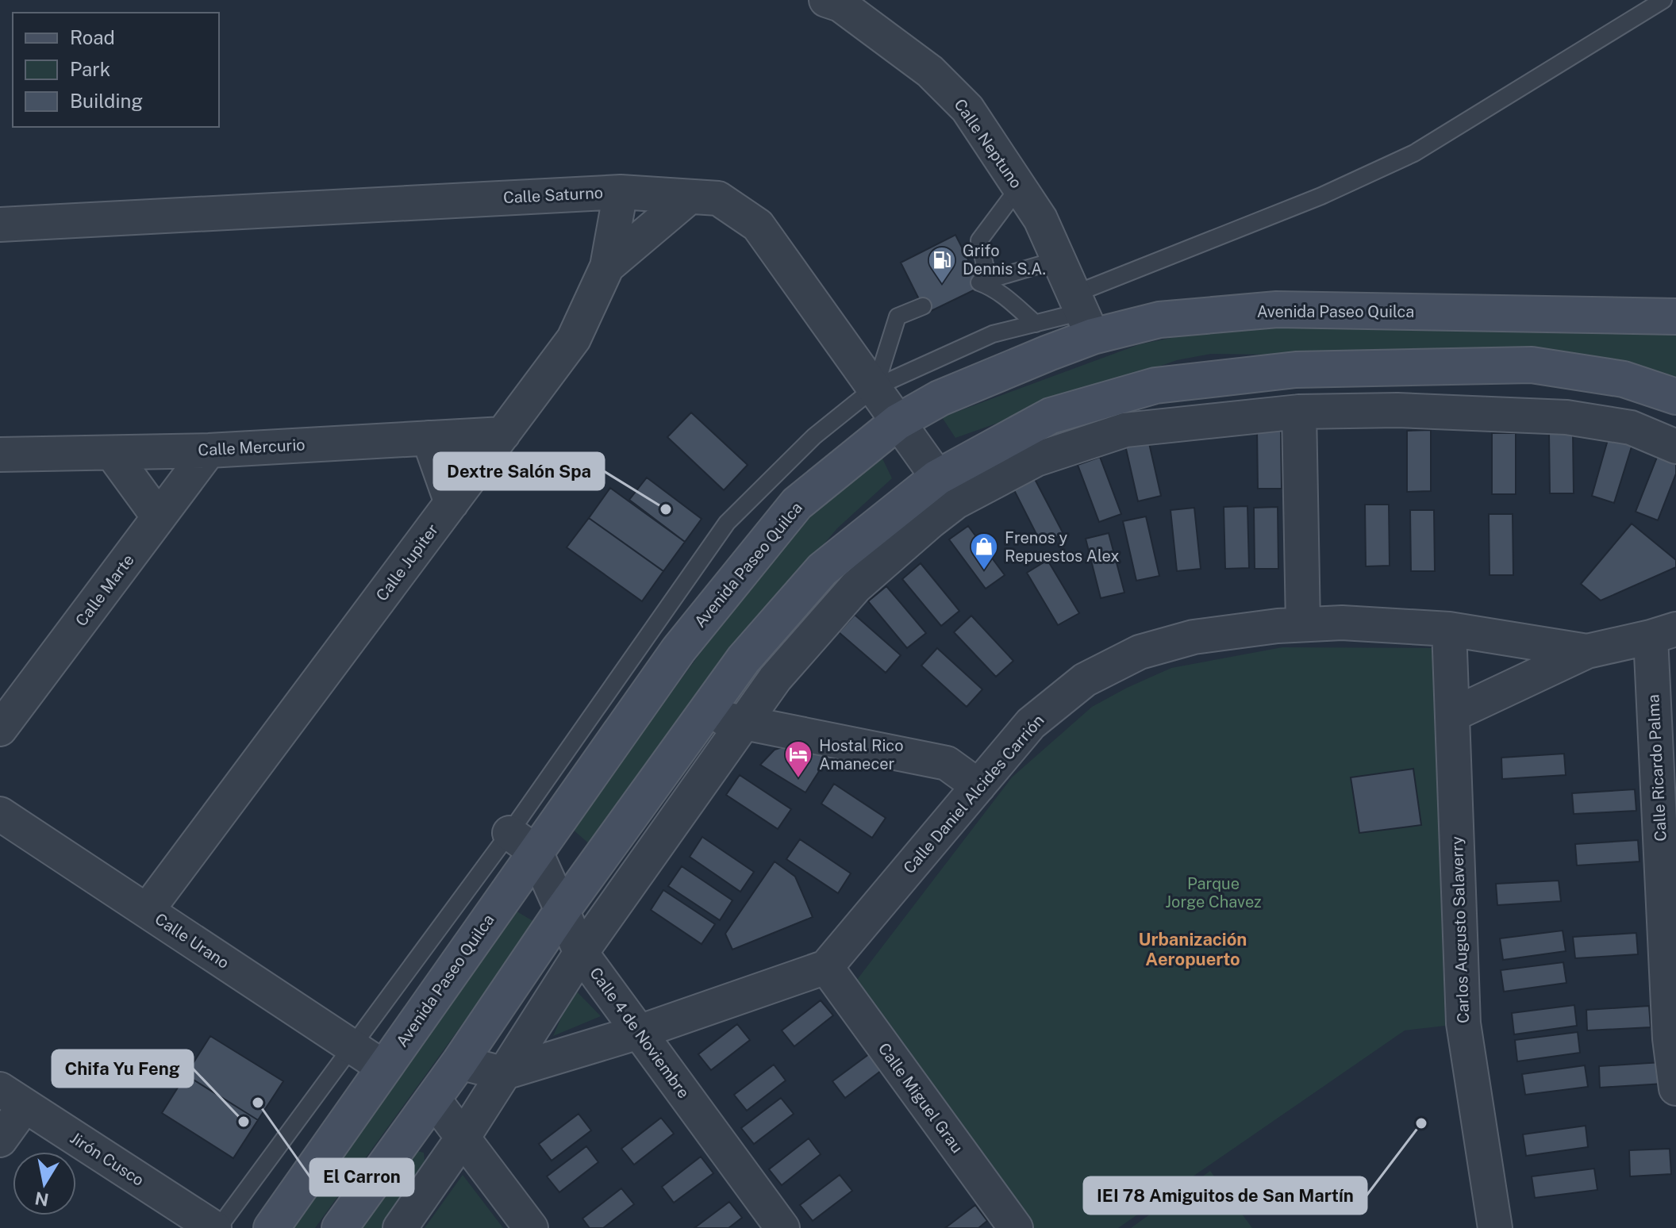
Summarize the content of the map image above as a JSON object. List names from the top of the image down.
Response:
{
  "streets": {
    "main road": ["Avenida Paseo Quilca"],
    "street": [
      "Calle Neptuno",
      "Calle Saturno",
      "Calle Mercurio",
      "Calle Jupiter",
      "Calle Marte",
      "Calle Ricardo Palma",
      "Calle Daniel Alcides Carrión",
      "Carlos Augusto Salaverry",
      "Calle Urano",
      "Calle 4 de Noviembre",
      "Calle Miguel Grau",
      "Jirón Cusco"
    ]
  },
  "crossings": [
    ["Calle Neptuno", "Avenida Paseo Quilca"],
    ["Calle Saturno", "Avenida Paseo Quilca"],
    ["Calle Saturno", "Calle Jupiter"],
    ["Avenida Paseo Quilca", "Calle Urano"],
    ["Avenida Paseo Quilca", "Calle 4 de Noviembre"],
    ["Calle Mercurio", "Calle Jupiter"],
    ["Calle Mercurio", "Calle Marte"],
    ["Calle Jupiter", "Calle Urano"],
    ["Calle Ricardo Palma", "Calle Daniel Alcides Carrión"],
    ["Calle Daniel Alcides Carrión", "Carlos Augusto Salaverry"],
    ["Calle Daniel Alcides Carrión", "Calle Miguel Grau"]
  ],
  "districts": ["Urbanización Aeropuerto"],
  "parks": ["Parque Jorge Chavez"],
  "places": {
    "fuel station": ["Grifo Dennis S.A."],
    "other": [
      "Dextre Salón Spa",
      "El Carron",
      "Chifa Yu Feng",
      "IEI 78 Amiguitos de San Martín"
    ],
    "shop": ["Frenos y Repuestos Alex"],
    "hotel": ["Hostal Rico Amanecer"]
  },
  "legend": ["Road", "Park", "Building"],
  "north": "bottom"
}
